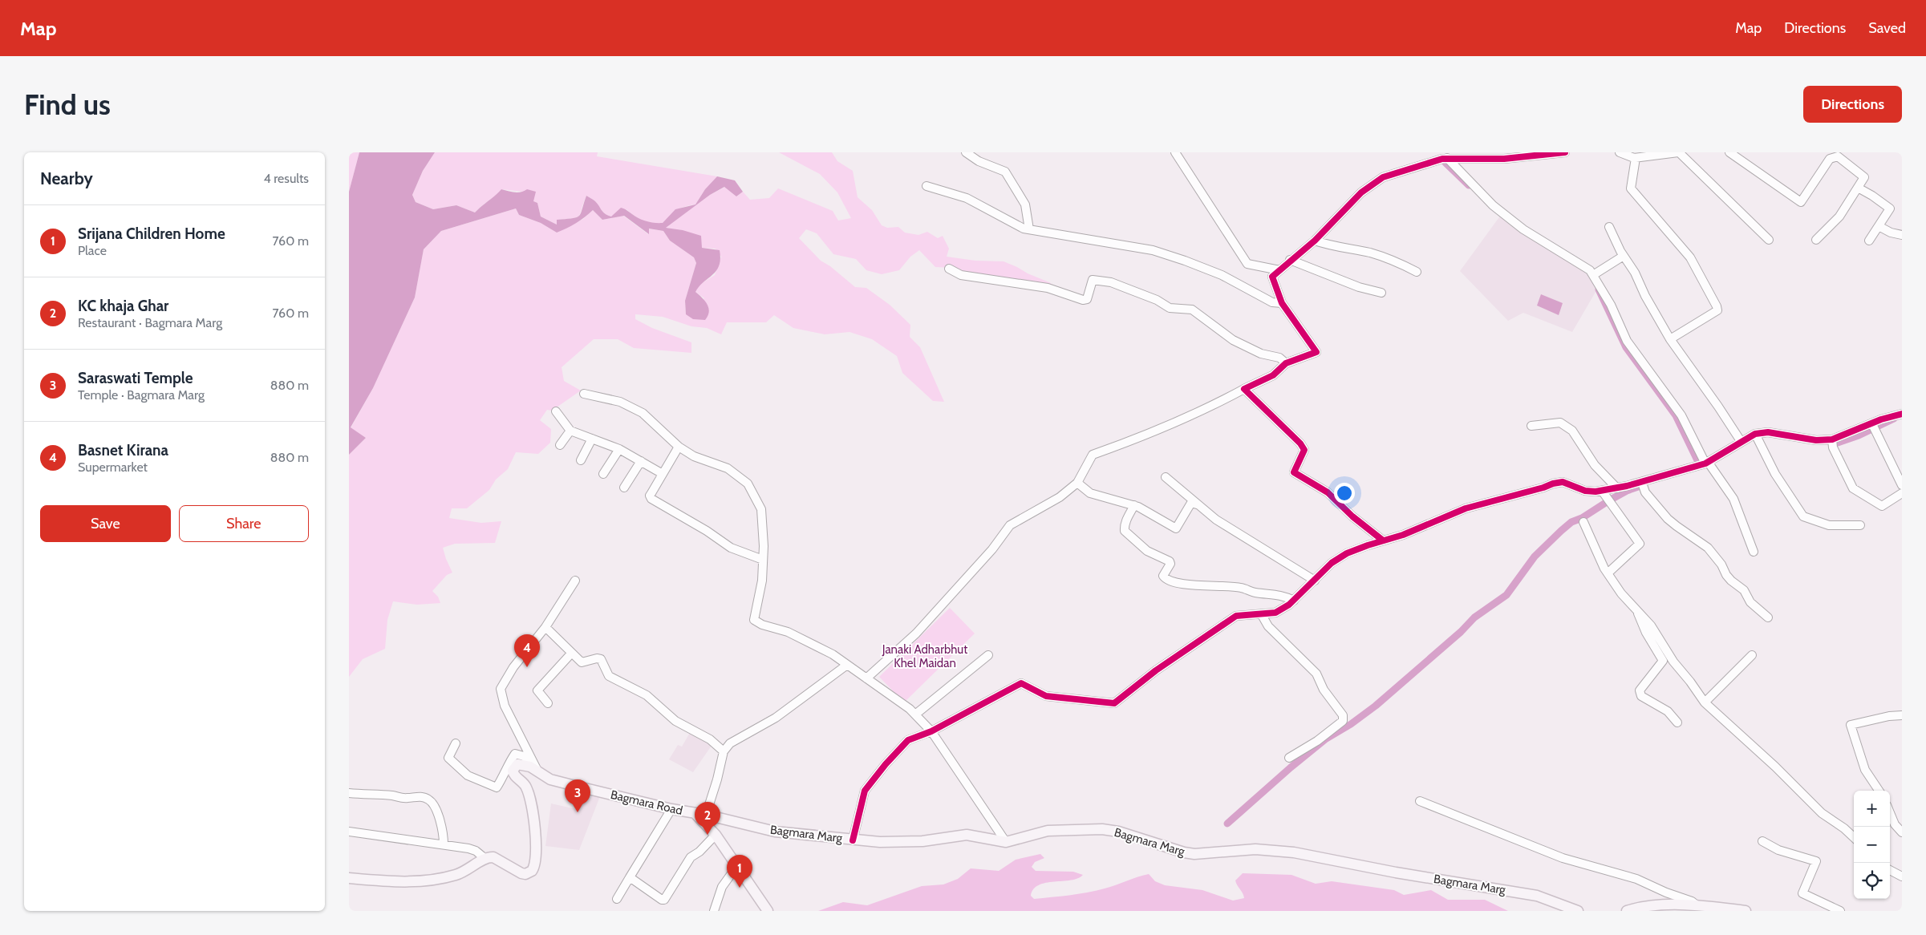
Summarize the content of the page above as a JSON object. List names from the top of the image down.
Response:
{
  "streets": {
    "main road": ["Bagmara Road", "Bagmara Marg"]
  },
  "crossings": [
    ["Bagmara Road", "Bagmara Marg"]
  ],
  "parks": ["Janaki Adharbhut Khel Maidan"],
  "page": {
    "header": "Map",
    "nav": ["Map", "Directions", "Saved"],
    "buttons": [
      "Directions",
      ["Save", "Share"]
    ],
    "title": "Find us",
    "heading": ["Nearby", "4 results"],
    "list": [
      {
        "mark": "1",
        "name": "Srijana Children Home",
        "note": "Place",
        "value": "760 m"
      },
      {
        "mark": "2",
        "name": "KC khaja Ghar",
        "note": "Restaurant · Bagmara Marg",
        "value": "760 m"
      },
      {
        "mark": "3",
        "name": "Saraswati Temple",
        "note": "Temple · Bagmara Marg",
        "value": "880 m"
      },
      {
        "mark": "4",
        "name": "Basnet Kirana",
        "note": "Supermarket",
        "value": "880 m"
      }
    ],
    "pins": [
      "4",
      "3",
      "2",
      "1"
    ],
    "map_buttons": ["+", "−"]
  }
}
